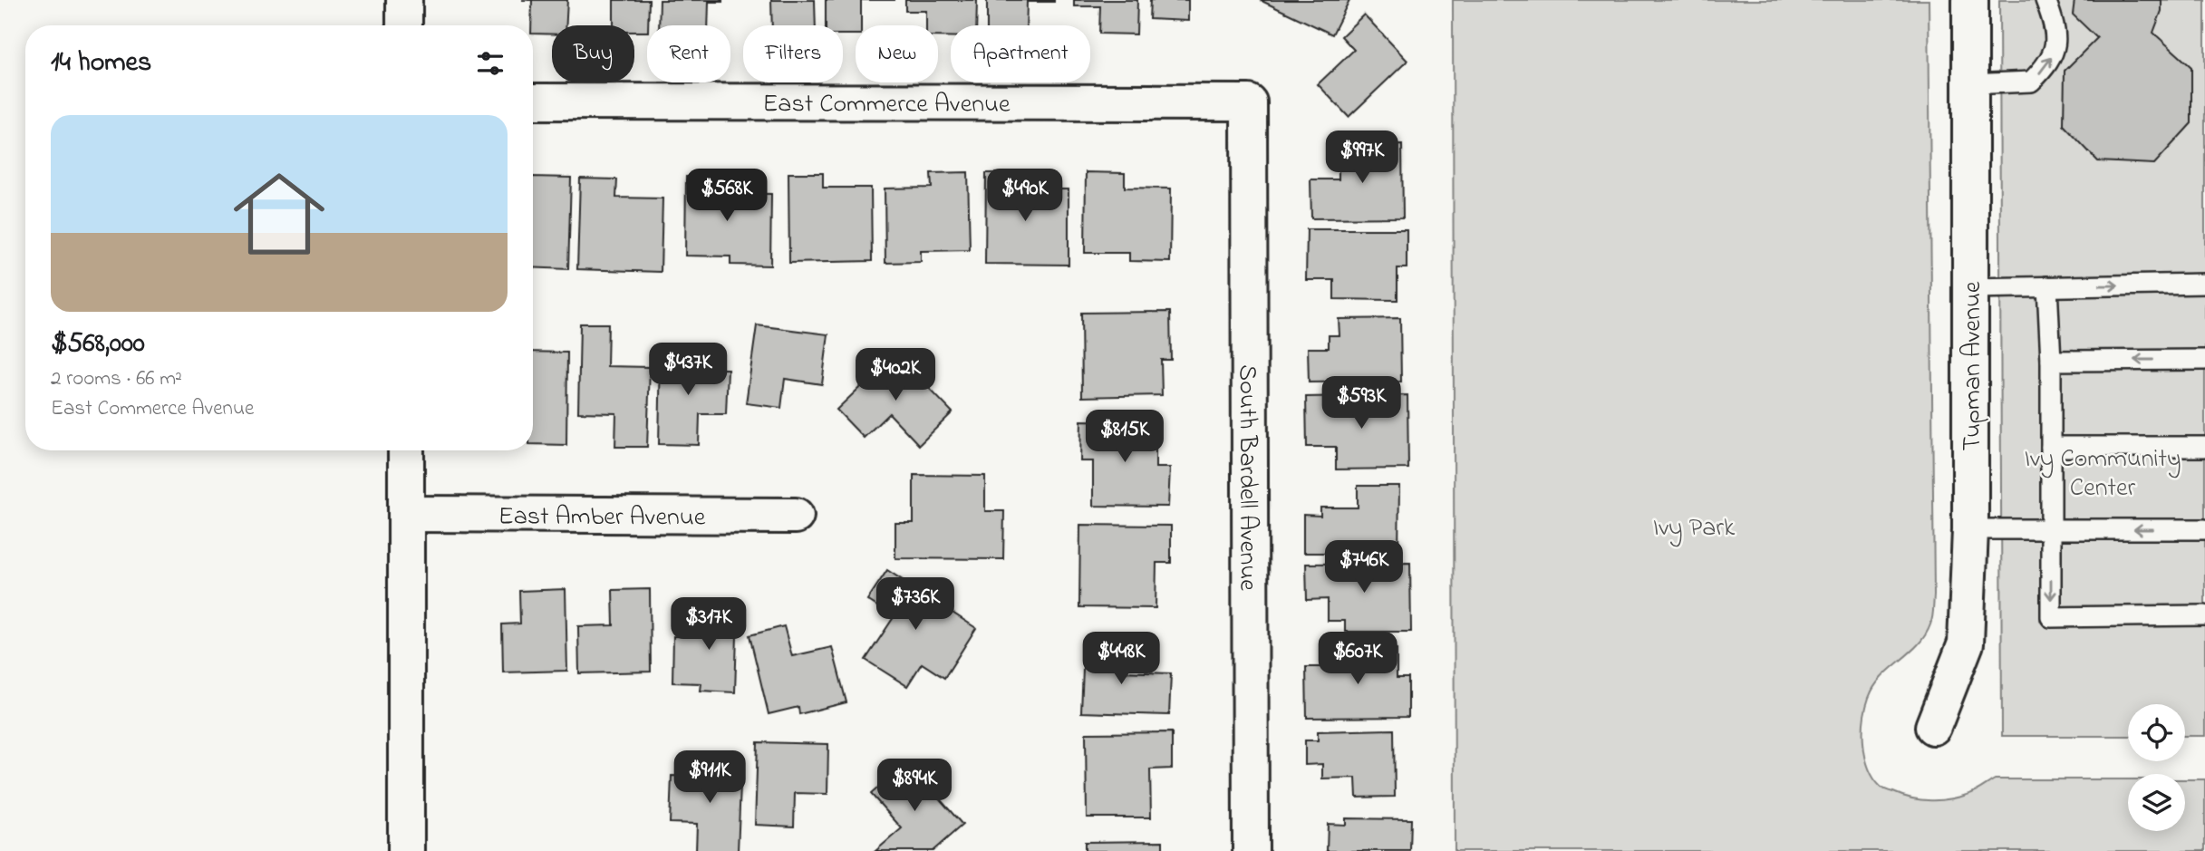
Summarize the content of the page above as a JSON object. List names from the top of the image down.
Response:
{
  "streets": {
    "street": [
      "East Commerce Avenue",
      "Tupman Avenue",
      "South Bardell Avenue",
      "East Amber Avenue"
    ]
  },
  "crossings": [
    ["East Commerce Avenue", "South Bardell Avenue"]
  ],
  "parks": ["Ivy Community Center", "Ivy Park"],
  "page": {
    "chip": [
      "Buy",
      "Rent",
      "Filters",
      "New",
      "Apartment"
    ],
    "heading": "14 homes",
    "list": [
      {
        "name": "$568,000",
        "note": "2 rooms · 66 m² · East Commerce Avenue"
      }
    ],
    "price": [
      "$997K",
      "$568K",
      "$490K",
      "$437K",
      "$402K",
      "$593K",
      "$815K",
      "$746K",
      "$736K",
      "$317K",
      "$448K",
      "$607K",
      "$911K",
      "$894K"
    ]
  }
}
